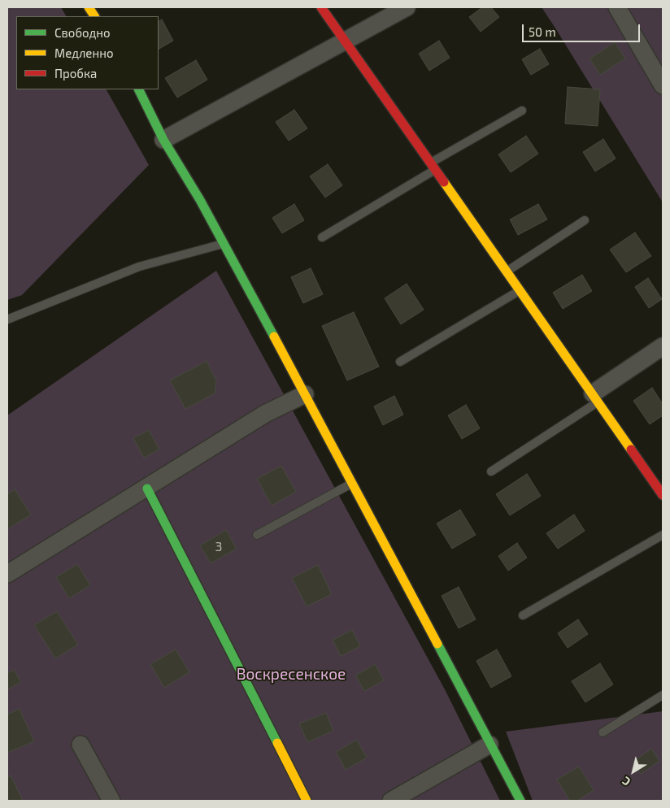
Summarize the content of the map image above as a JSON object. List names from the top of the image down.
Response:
{
  "parks": ["Воскресенское"],
  "house_numbers": ["3"],
  "legend": ["Свободно", "Медленно", "Пробка"],
  "scale_bar": "50 m",
  "north": "bottom left"
}
